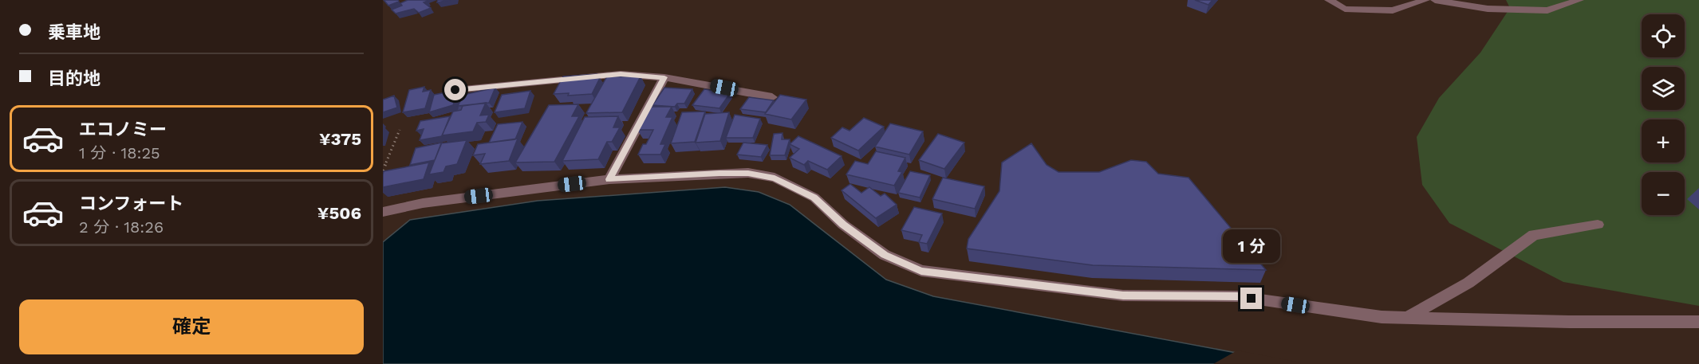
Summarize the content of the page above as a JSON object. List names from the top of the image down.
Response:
{
  "page": {
    "banner": ["乗車地", "目的地"],
    "map_buttons": ["+", "−"],
    "list": [
      {
        "name": "エコノミー",
        "note": "1 分 · 18:25",
        "value": "¥375"
      },
      {
        "name": "コンフォート",
        "note": "2 分 · 18:26",
        "value": "¥506"
      }
    ],
    "bubble": "1 分",
    "buttons": "確定"
  }
}
